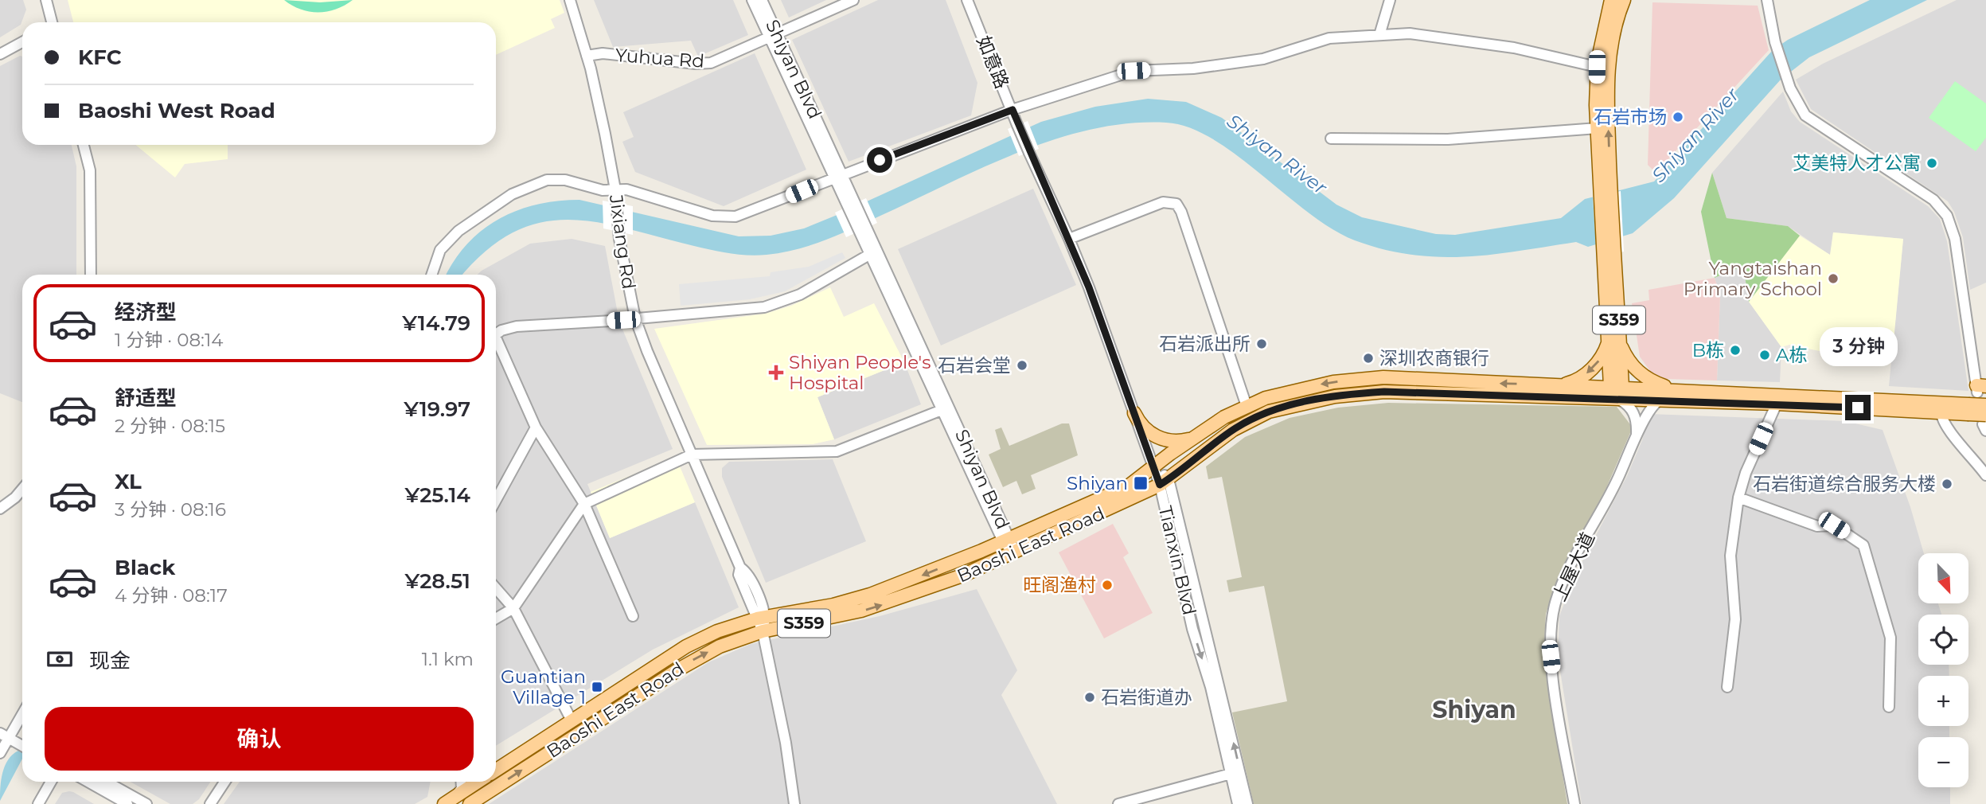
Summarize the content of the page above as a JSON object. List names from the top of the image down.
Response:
{
  "streets": {
    "main road": ["S359", "Baoshi East Road"],
    "street": [
      "Yuhua Rd",
      "如意路",
      "Shiyan Blvd",
      "Jixiang Rd",
      "Tianxin Blvd",
      "上屋大道"
    ]
  },
  "crossings": [
    ["Yuhua Rd", "Shiyan Blvd"],
    ["Yuhua Rd", "Jixiang Rd"],
    ["如意路", "Baoshi East Road"],
    ["如意路", "Tianxin Blvd"],
    ["Shiyan Blvd", "Baoshi East Road"],
    ["Jixiang Rd", "Baoshi East Road"],
    ["S359", "Baoshi East Road"],
    ["Baoshi East Road", "Tianxin Blvd"]
  ],
  "districts": ["Shiyan"],
  "water": ["Shiyan River"],
  "places": {
    "other": [
      "石岩市场",
      "艾美特人才公寓",
      "Yangtaishan Primary School",
      "石岩派出所",
      "B栋",
      "A栋",
      "深圳农商银行",
      "石岩会堂",
      "石岩街道综合服务大楼",
      "旺阁渔村",
      "石岩街道办"
    ],
    "health": ["Shiyan People's Hospital"],
    "transit": ["Shiyan", "Guantian Village 1"]
  },
  "north": "bottom right",
  "page": {
    "banner": ["KFC", "Baoshi West Road"],
    "list": [
      {
        "name": "经济型",
        "note": "1 分钟 · 08:14",
        "value": "¥14.79"
      },
      {
        "name": "舒适型",
        "note": "2 分钟 · 08:15",
        "value": "¥19.97"
      },
      {
        "name": "XL",
        "note": "3 分钟 · 08:16",
        "value": "¥25.14"
      },
      {
        "name": "Black",
        "note": "4 分钟 · 08:17",
        "value": "¥28.51"
      }
    ],
    "bubble": "3 分钟",
    "map_buttons": ["+", "−"],
    "pay": ["现金", "1.1 km"],
    "buttons": "确认"
  }
}
